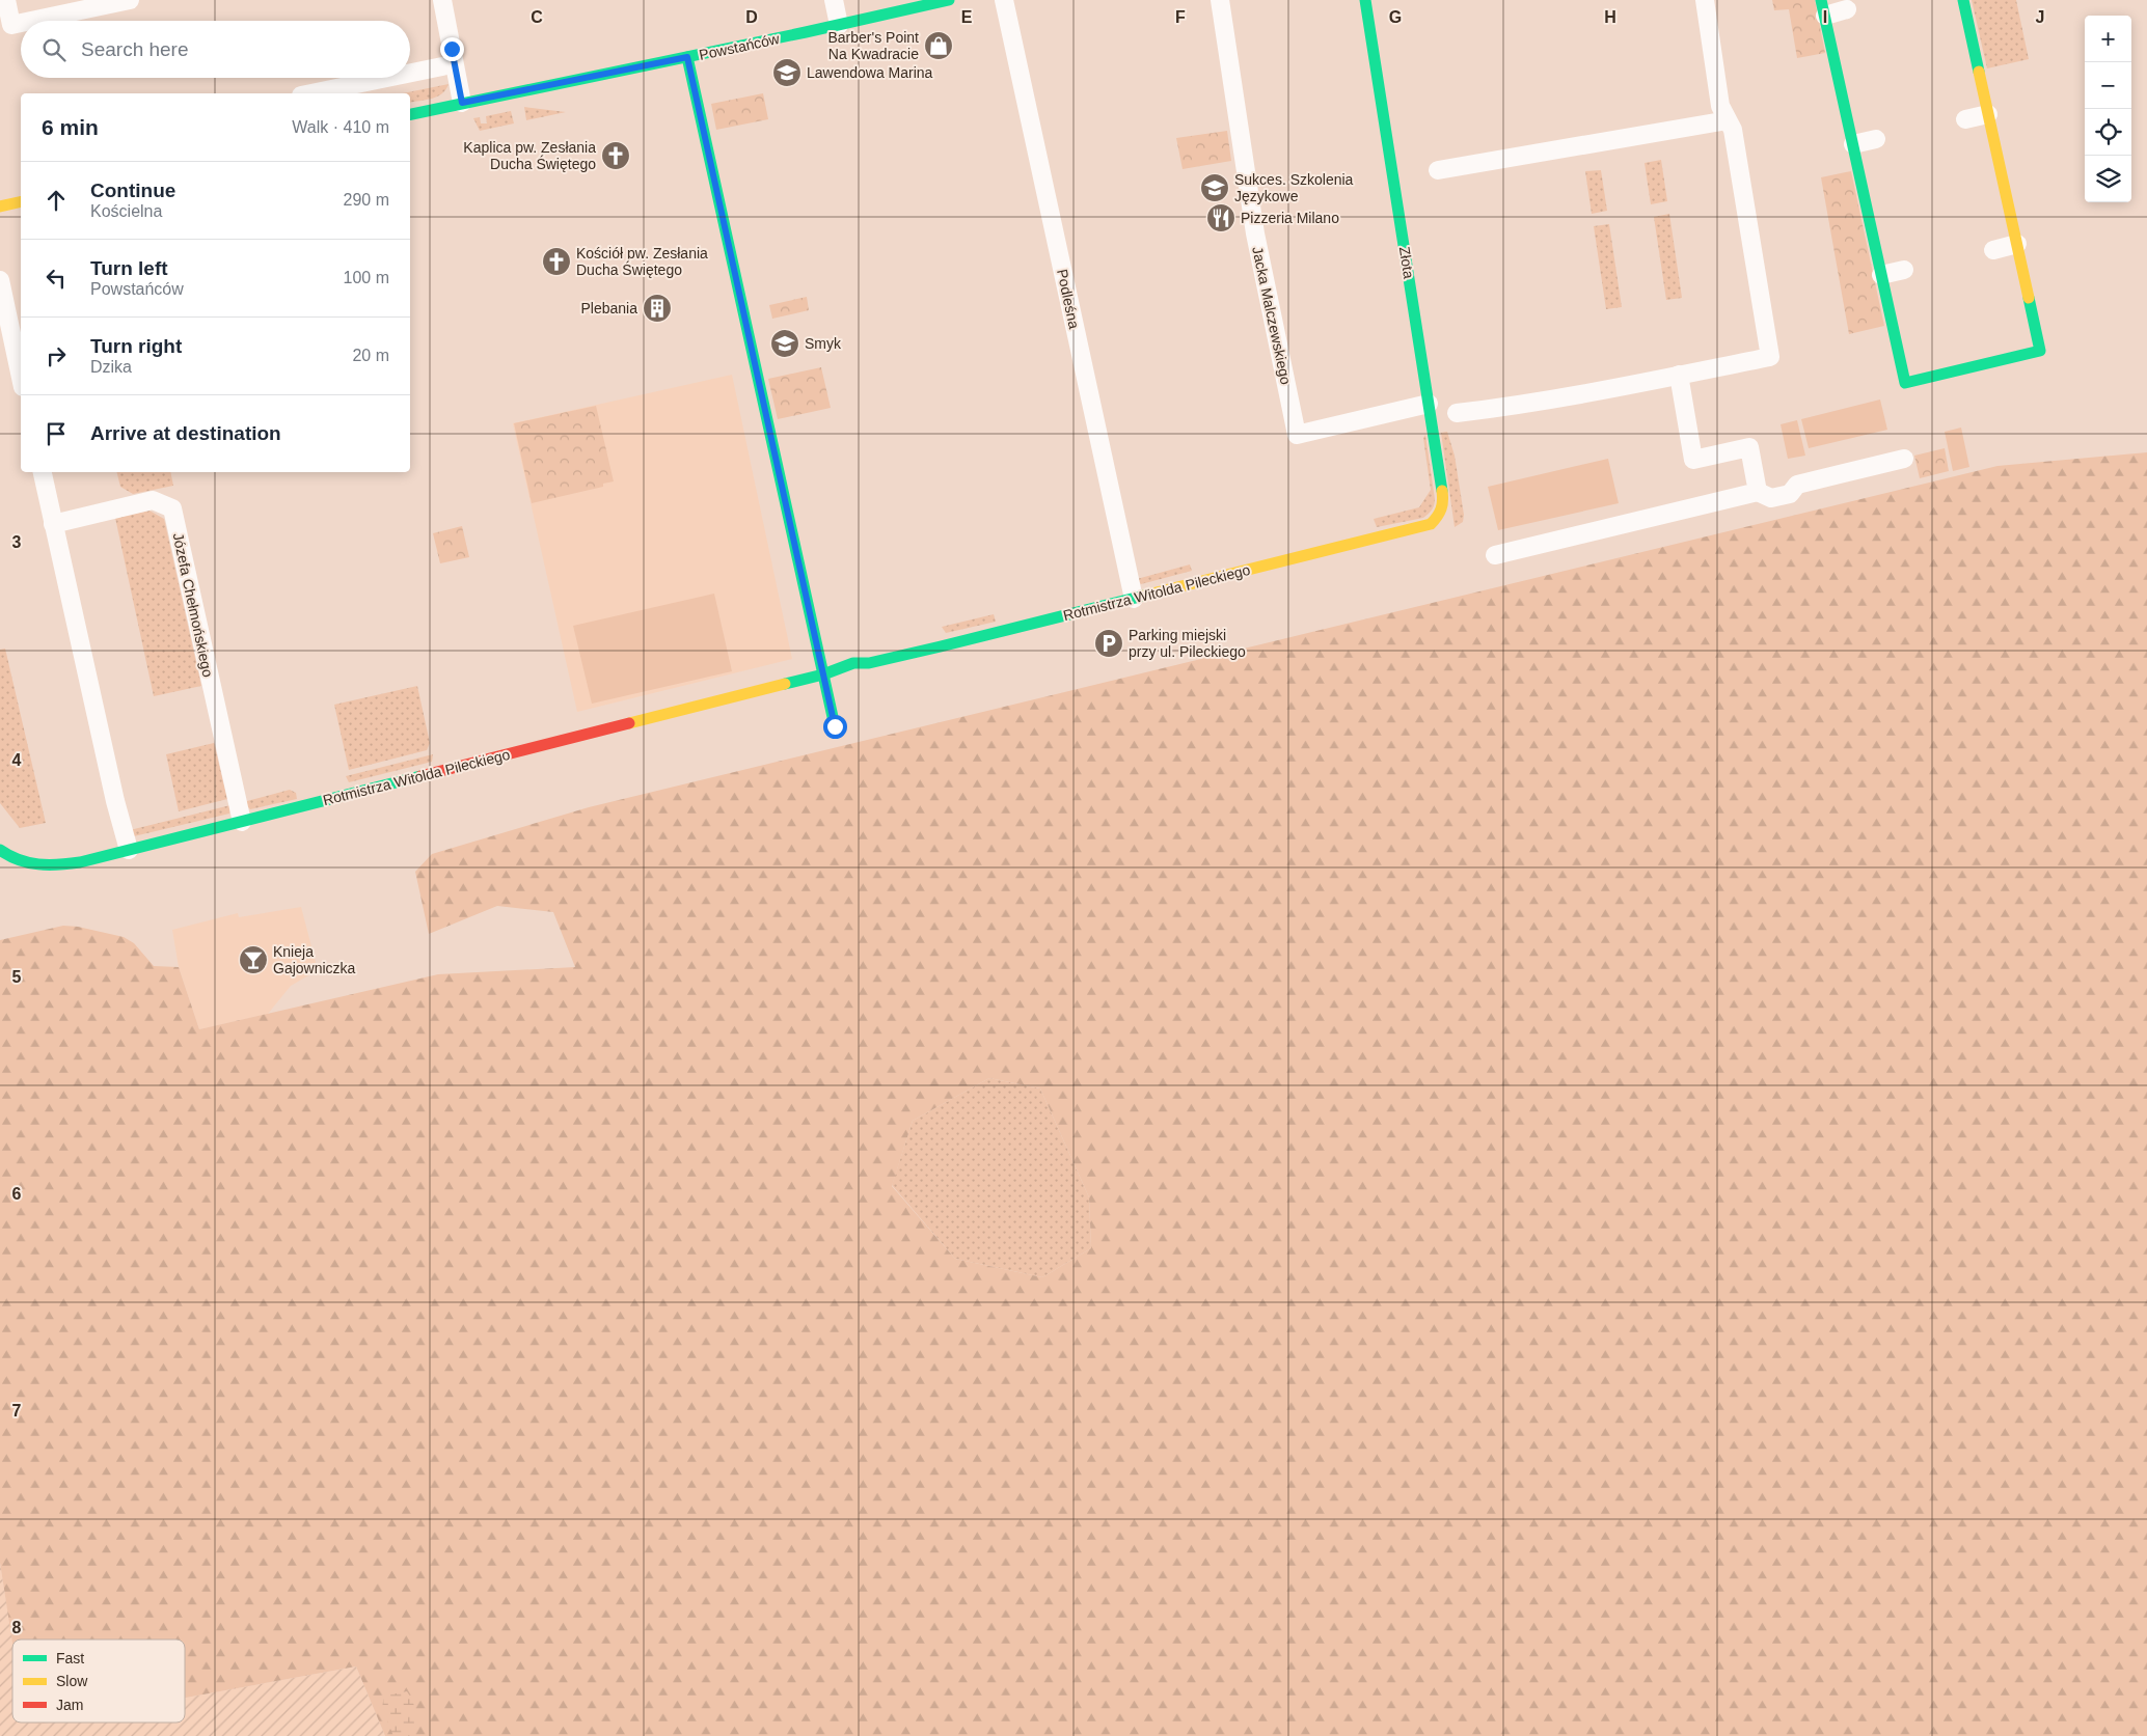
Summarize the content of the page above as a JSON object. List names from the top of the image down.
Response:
{
  "streets": {
    "street": [
      "Powstańców",
      "Złota",
      "Podleśna",
      "Jacka Malczewskiego",
      "Rotmistrza Witolda Pileckiego",
      "Józefa Chełmońskiego"
    ]
  },
  "crossings": [
    ["Złota", "Jacka Malczewskiego"],
    ["Złota", "Rotmistrza Witolda Pileckiego"],
    ["Podleśna", "Rotmistrza Witolda Pileckiego"],
    ["Rotmistrza Witolda Pileckiego", "Józefa Chełmońskiego"]
  ],
  "places": {
    "shop": ["Barber's Point Na Kwadracie"],
    "school or university": ["Lawendowa Marina", "Sukces. Szkolenia Językowe", "Smyk"],
    "church": ["Kaplica pw. Zesłania Ducha Świętego", "Kościół pw. Zesłania Ducha Świętego"],
    "restaurant": ["Pizzeria Milano"],
    "building": ["Plebania"],
    "parking": ["Parking miejski przy ul. Pileckiego"],
    "bar": ["Knieja Gajowniczka"]
  },
  "legend": ["Fast", "Slow", "Jam"],
  "page": {
    "map_buttons": ["+", "−"],
    "search": "Search here",
    "heading": ["6 min", "Walk · 410 m"],
    "list": [
      ["Continue", "Kościelna", "290 m"],
      ["Turn left", "Powstańców", "100 m"],
      ["Turn right", "Dzika", "20 m"],
      "Arrive at destination"
    ]
  },
  "grid": {
    "columns": [
      "C",
      "D",
      "E",
      "F",
      "G",
      "H",
      "I",
      "J"
    ],
    "rows": [
      "3",
      "4",
      "5",
      "6",
      "7",
      "8"
    ]
  }
}
